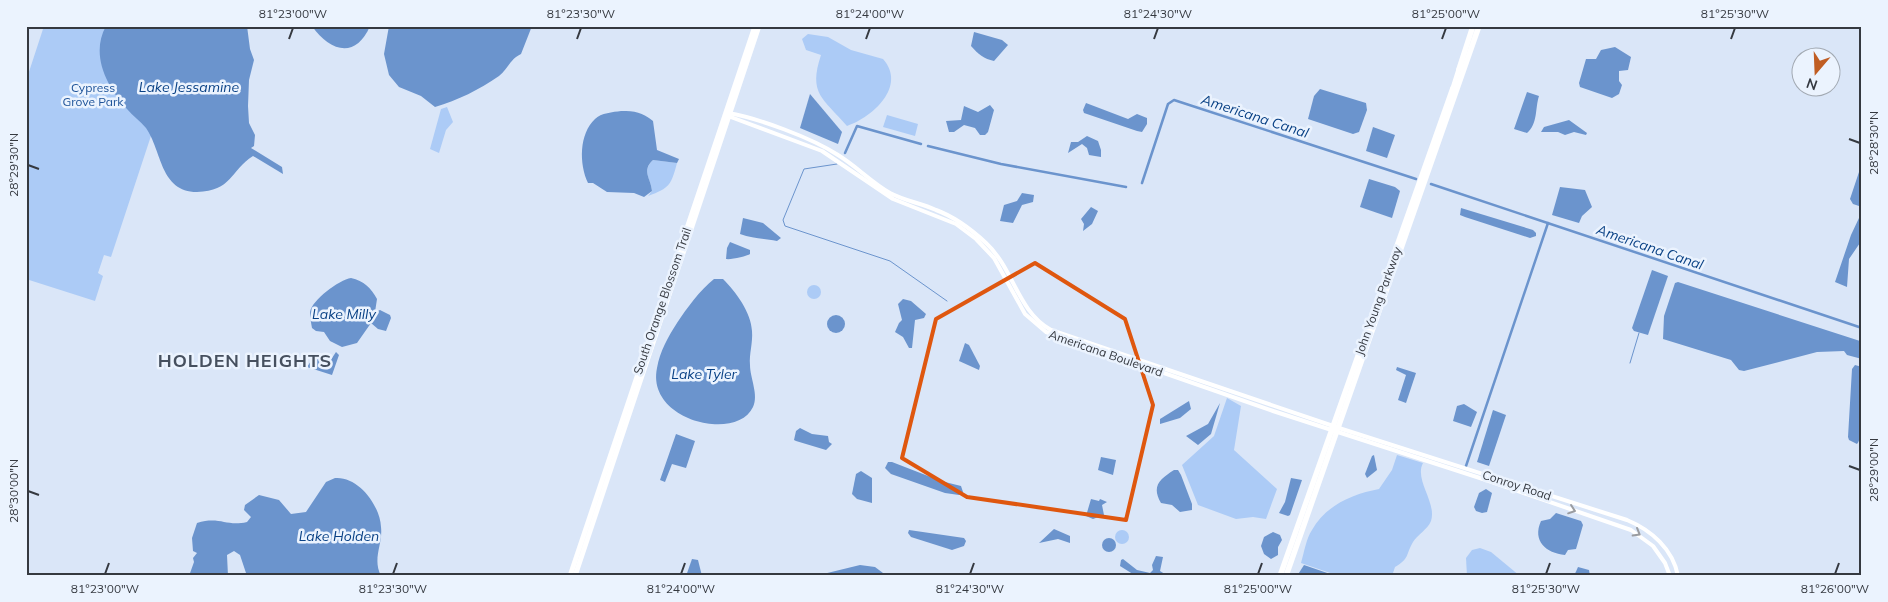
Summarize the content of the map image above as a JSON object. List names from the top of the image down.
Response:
{
  "streets": {
    "highway": ["John Young Parkway"],
    "main road": ["South Orange Blossom Trail", "Americana Boulevard", "Conroy Road"]
  },
  "crossings": [
    ["South Orange Blossom Trail", "Americana Boulevard"],
    ["John Young Parkway", "Americana Boulevard"],
    ["John Young Parkway", "Conroy Road"],
    ["Americana Boulevard", "Conroy Road"]
  ],
  "districts": ["HOLDEN HEIGHTS"],
  "water": [
    "Lake Jessamine",
    "Americana Canal",
    "Lake Milly",
    "Lake Tyler",
    "Lake Holden"
  ],
  "parks": ["Cypress Grove Park"],
  "north": "bottom",
  "coordinates": [
    "81°23'00\"W",
    "81°23'30\"W",
    "81°24'00\"W",
    "81°24'30\"W",
    "81°25'00\"W",
    "81°25'30\"W",
    "28°28'30\"N",
    "28°29'30\"N",
    "28°29'00\"N",
    "28°30'00\"N",
    "81°26'00\"W"
  ]
}
